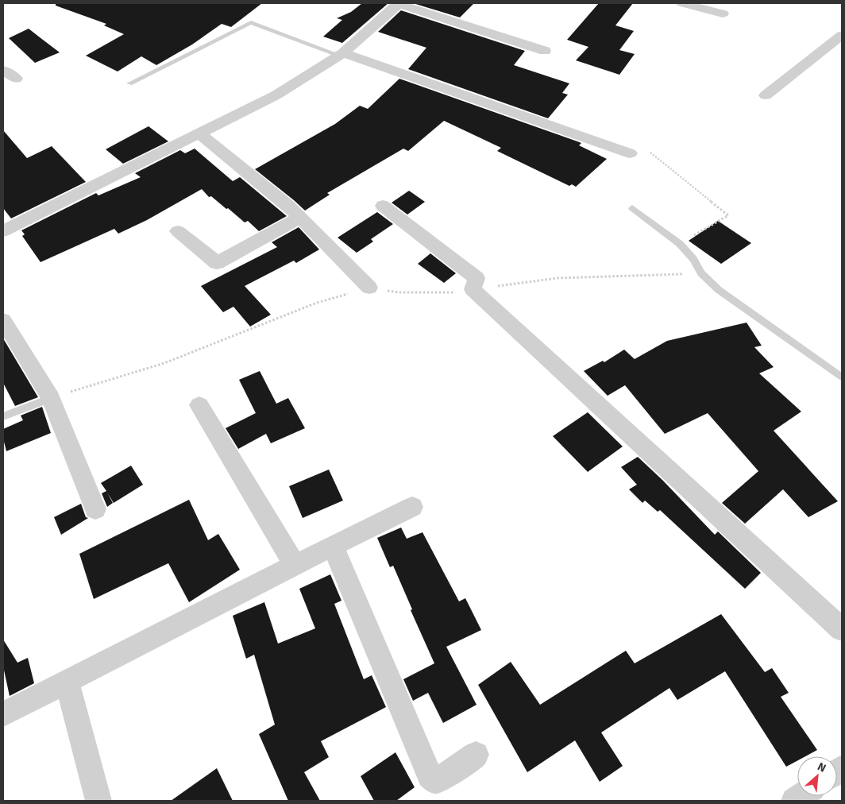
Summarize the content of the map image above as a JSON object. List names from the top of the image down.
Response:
{
  "north": "top right"
}
